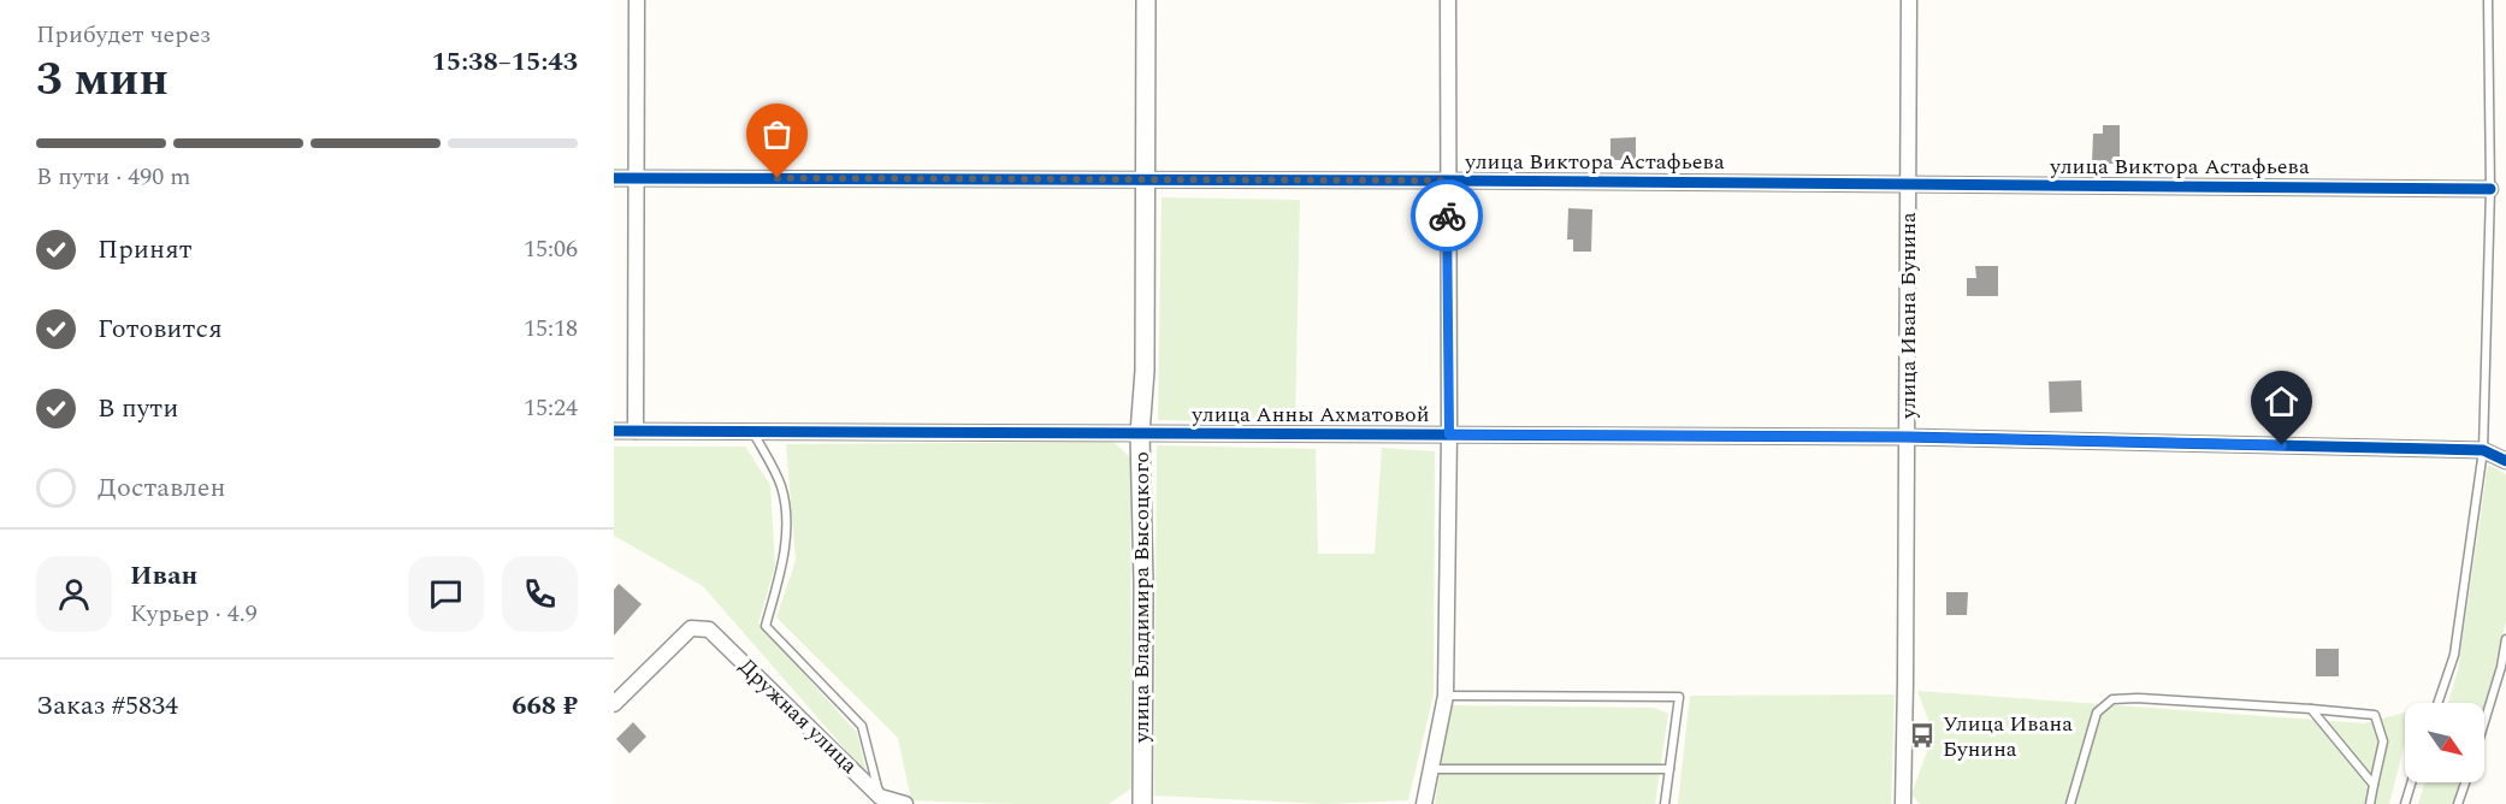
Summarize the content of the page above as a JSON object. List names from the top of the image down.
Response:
{
  "streets": {
    "street": [
      "улица Виктора Астафьева",
      "улица Ивана Бунина",
      "улица Анны Ахматовой",
      "улица Владимира Высоцкого",
      "Дружная улица"
    ]
  },
  "crossings": [
    ["улица Виктора Астафьева", "улица Ивана Бунина"],
    ["улица Виктора Астафьева", "улица Владимира Высоцкого"],
    ["улица Ивана Бунина", "улица Анны Ахматовой"],
    ["улица Анны Ахматовой", "улица Владимира Высоцкого"]
  ],
  "places": {
    "bus stop": ["Улица Ивана Бунина"]
  },
  "north": "bottom right",
  "page": {
    "heading": ["3 мин", "Прибудет через", "15:38–15:43"],
    "panel": [
      "Иван",
      "Курьер · 4.9",
      "Заказ #5834",
      "668 ₽"
    ],
    "bar": "В пути · 490 m",
    "list": [
      ["Принят", "15:06"],
      ["Готовится", "15:18"],
      ["В пути", "15:24"],
      "Доставлен"
    ]
  }
}
